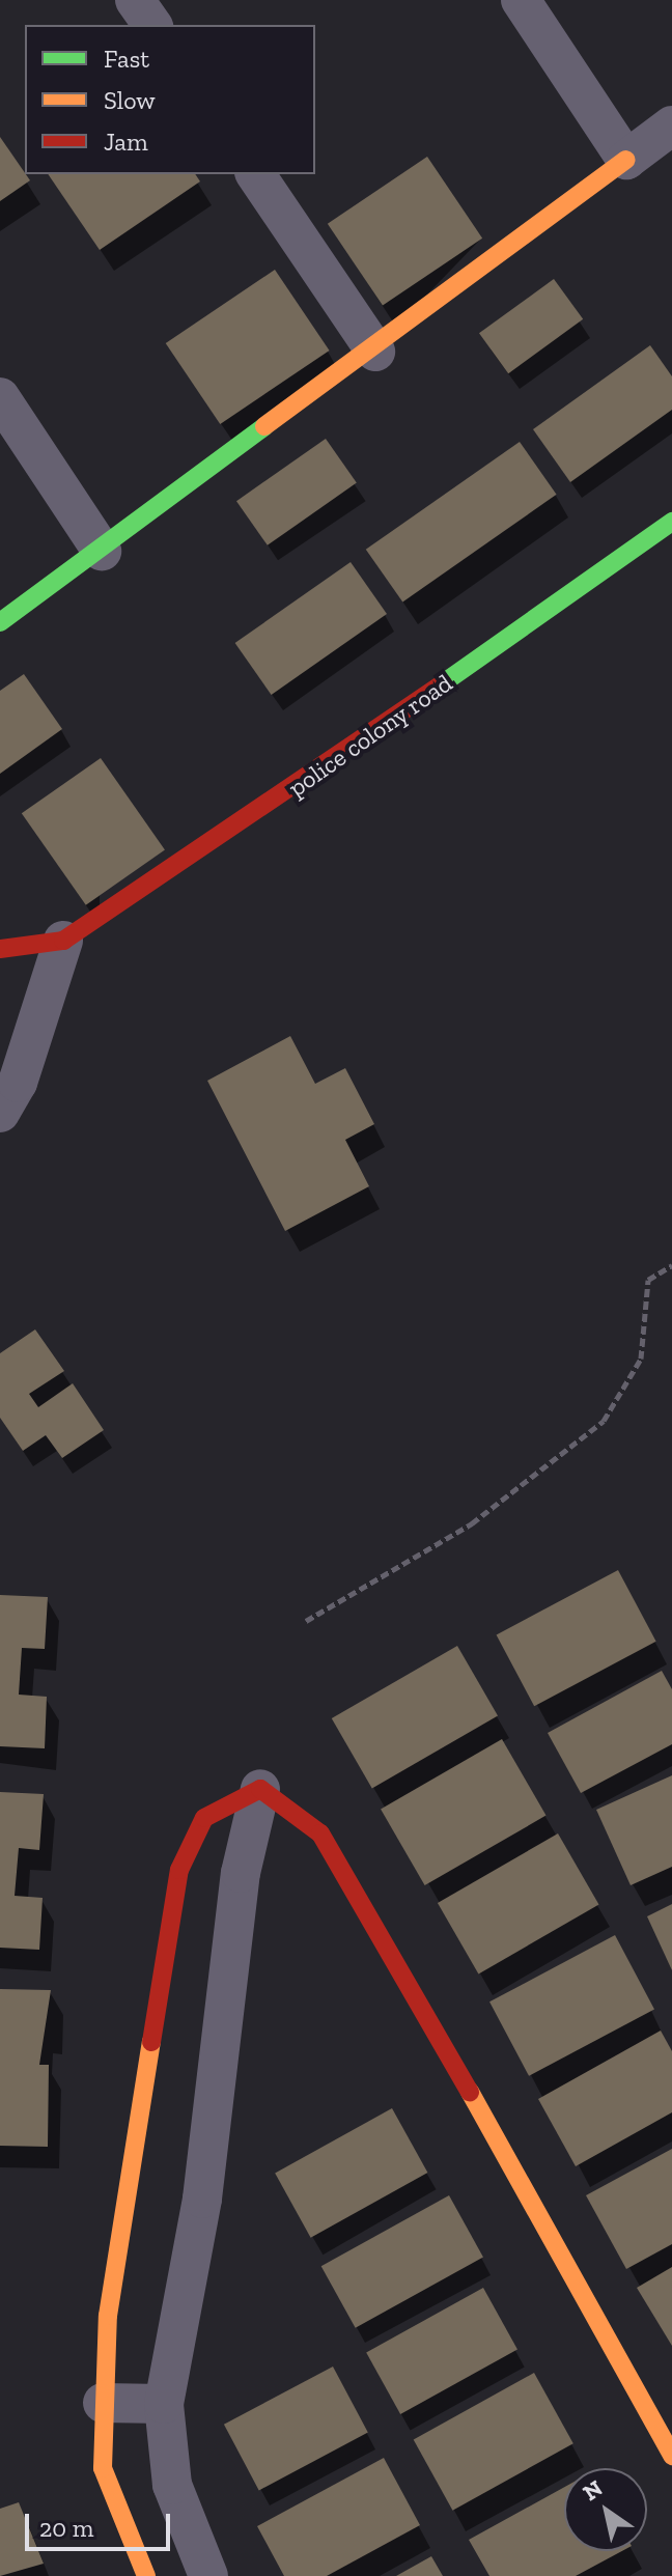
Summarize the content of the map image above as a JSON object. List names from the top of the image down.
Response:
{
  "streets": {
    "street": ["police colony road"]
  },
  "legend": ["Fast", "Slow", "Jam"],
  "scale_bar": "20 m",
  "north": "top left"
}
